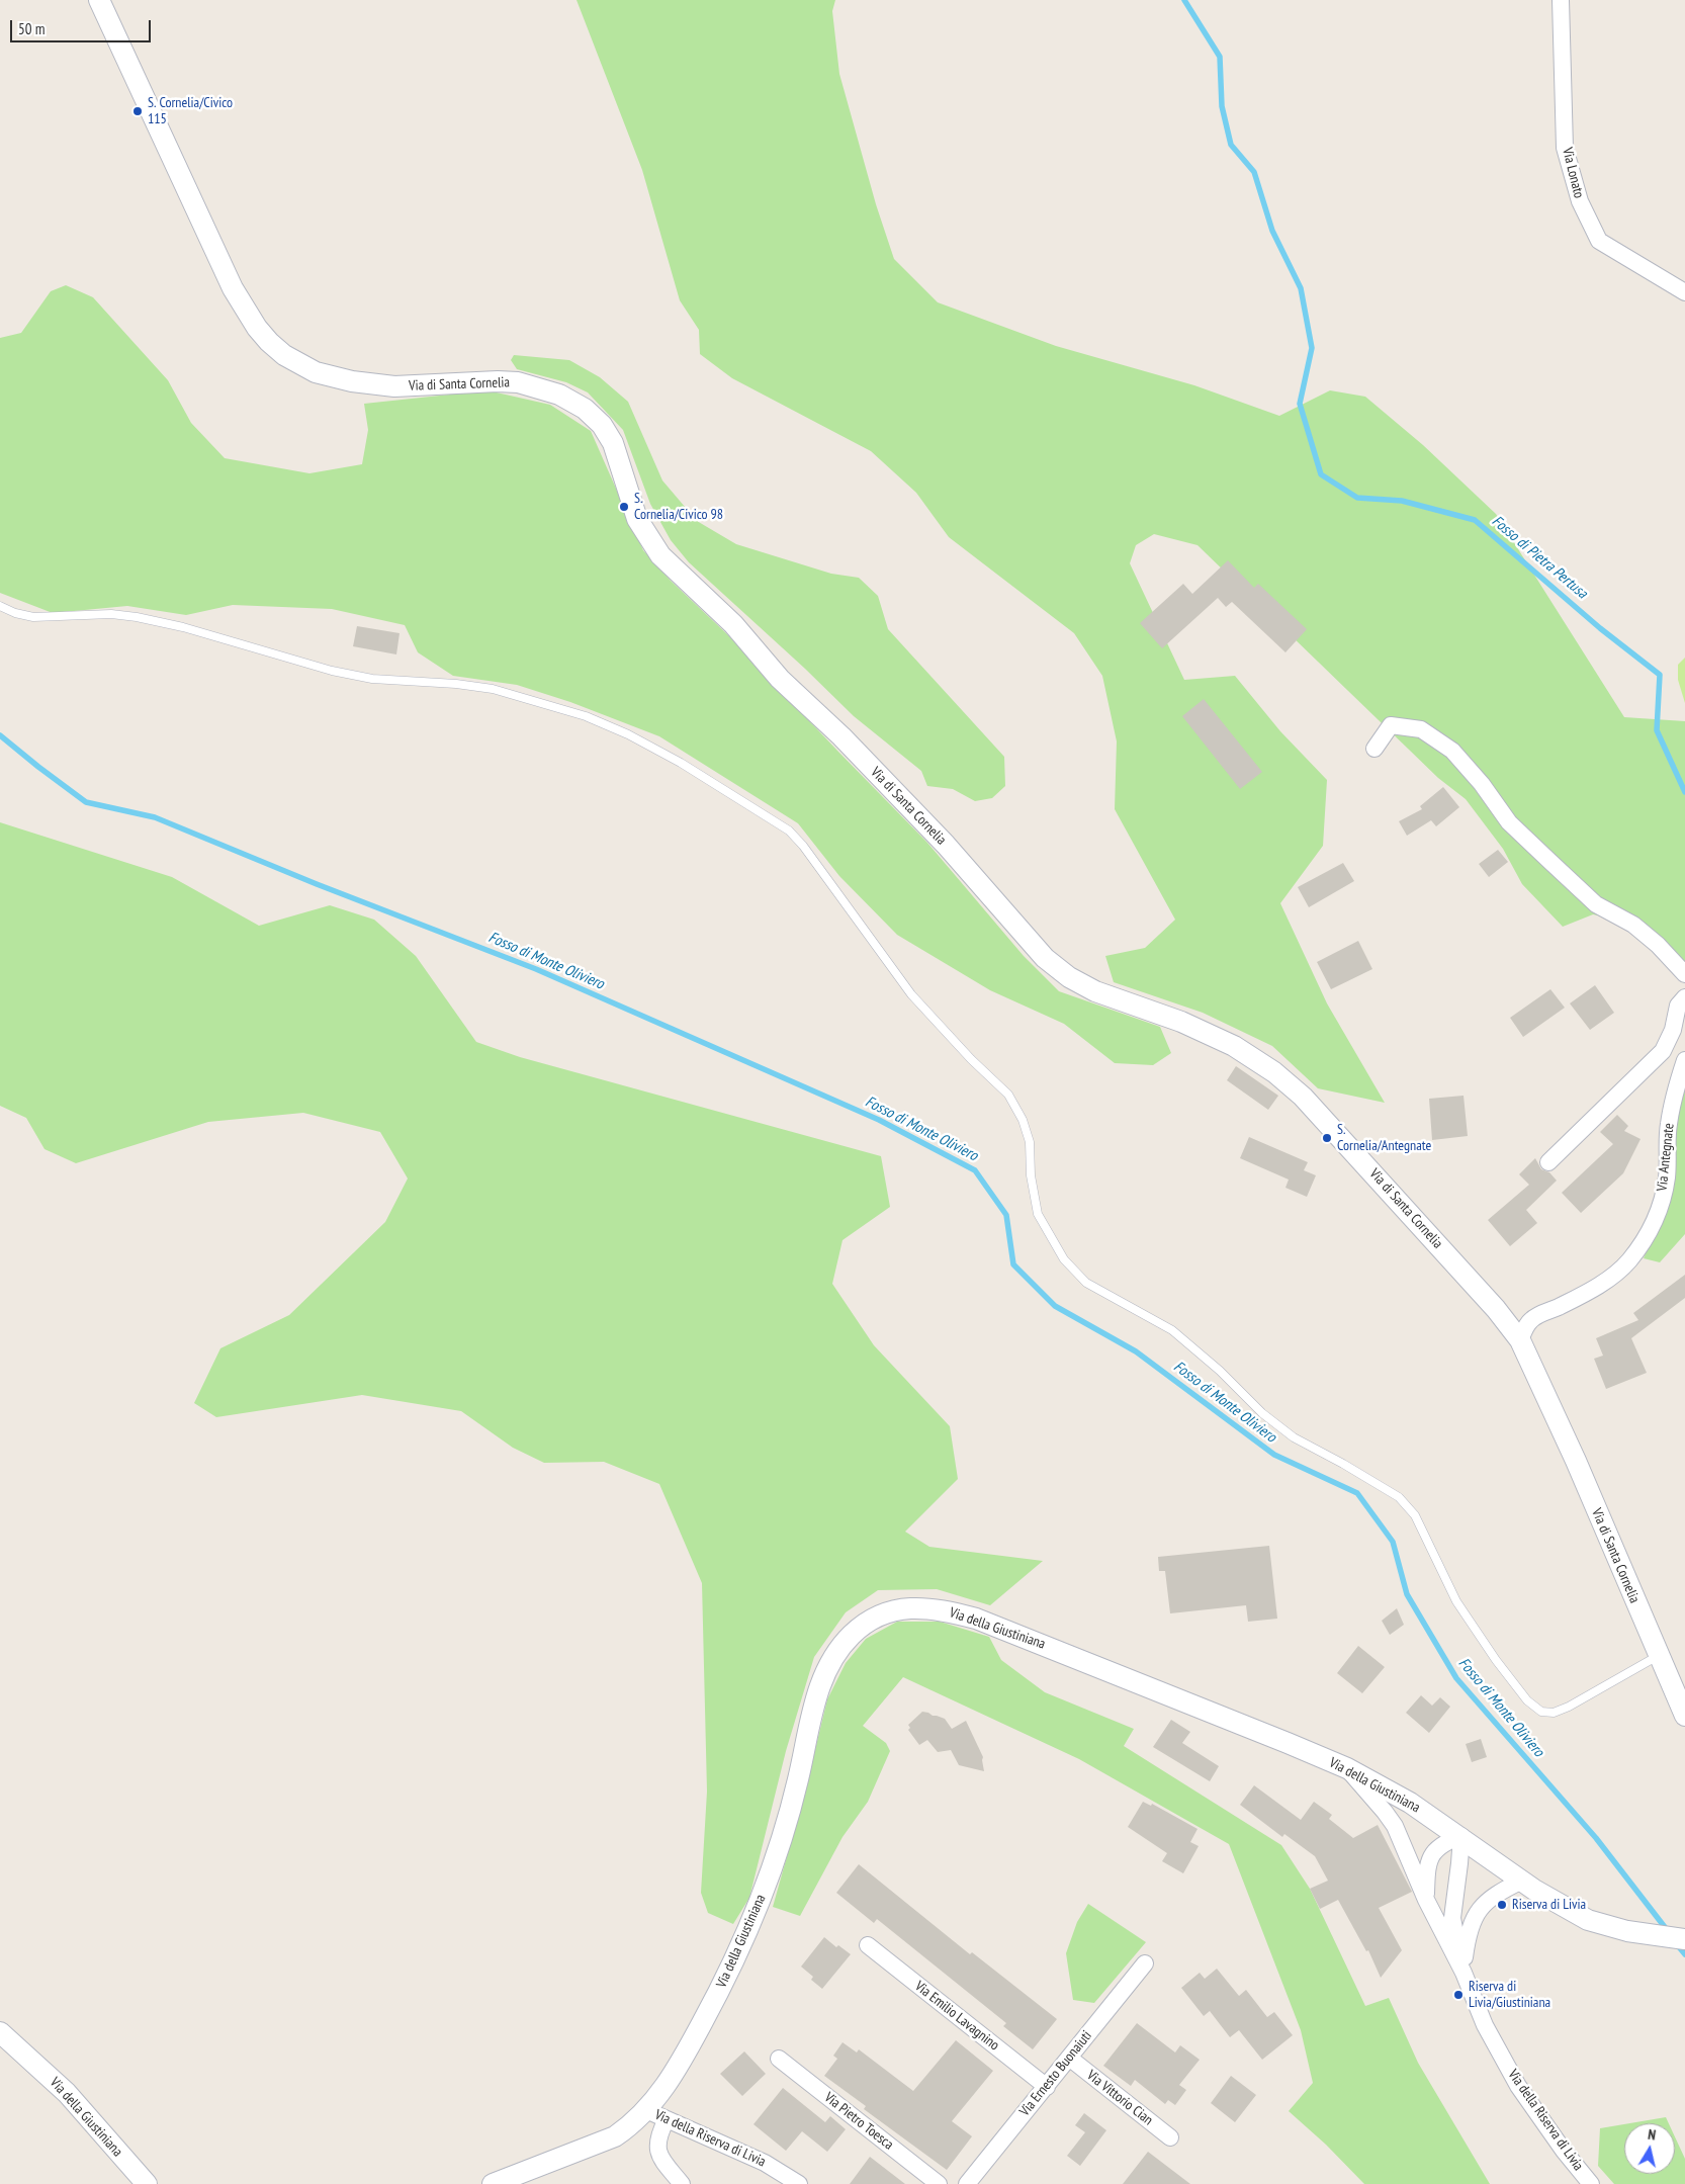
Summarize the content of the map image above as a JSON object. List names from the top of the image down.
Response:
{
  "streets": {
    "street": [
      "Via Lonato",
      "Via di Santa Cornelia",
      "Via Antegnate",
      "Via della Giustiniana",
      "Via Emilio Lavagnino",
      "Via Ernesto Buonaiuti",
      "Via Vittorio Cian",
      "Via della Riserva di Livia",
      "Via Pietro Toesca"
    ]
  },
  "crossings": [
    ["Via di Santa Cornelia", "Via Antegnate"],
    ["Via della Giustiniana", "Via della Riserva di Livia"],
    ["Via Emilio Lavagnino", "Via Ernesto Buonaiuti"],
    ["Via Ernesto Buonaiuti", "Via Vittorio Cian"]
  ],
  "water": ["Fosso di Pietra Pertusa", "Fosso di Monte Oliviero"],
  "places": [
    "S. Cornelia/Civico 115",
    "S. Cornelia/Civico 98",
    "S. Cornelia/Antegnate",
    "Riserva di Livia",
    "Riserva di Livia/Giustiniana"
  ],
  "scale_bar": "50 m",
  "north": "top"
}
